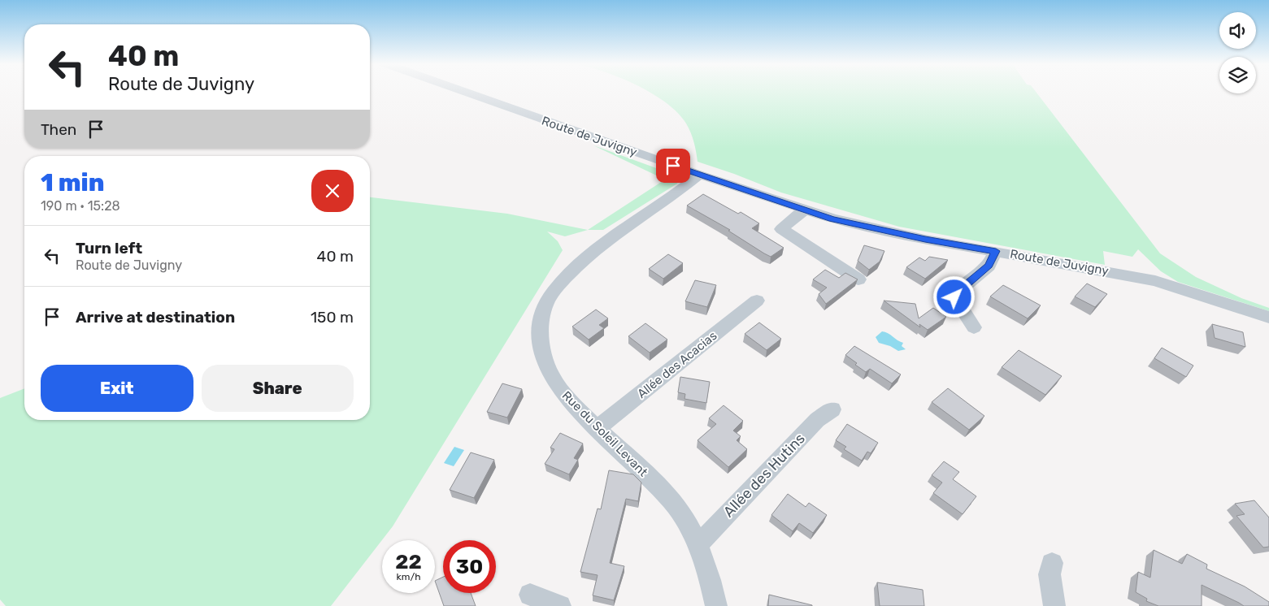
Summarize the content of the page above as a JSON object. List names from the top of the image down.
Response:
{
  "streets": {
    "street": [
      "Route de Juvigny",
      "Allée des Acacias",
      "Rue du Soleil Levant",
      "Allée des Hutins"
    ]
  },
  "crossings": [
    ["Route de Juvigny", "Rue du Soleil Levant"],
    ["Allée des Acacias", "Rue du Soleil Levant"],
    ["Rue du Soleil Levant", "Allée des Hutins"]
  ],
  "page": {
    "turn": ["40 m", "Route de Juvigny"],
    "then": "Then",
    "heading": ["1 min", "190 m · 15:28"],
    "list": [
      {
        "name": "Turn left",
        "note": "Route de Juvigny",
        "value": "40 m"
      },
      {
        "name": "Arrive at destination",
        "value": "150 m"
      }
    ],
    "buttons": ["Exit", "Share"],
    "speed": "22 km/h",
    "limit": "30"
  }
}
